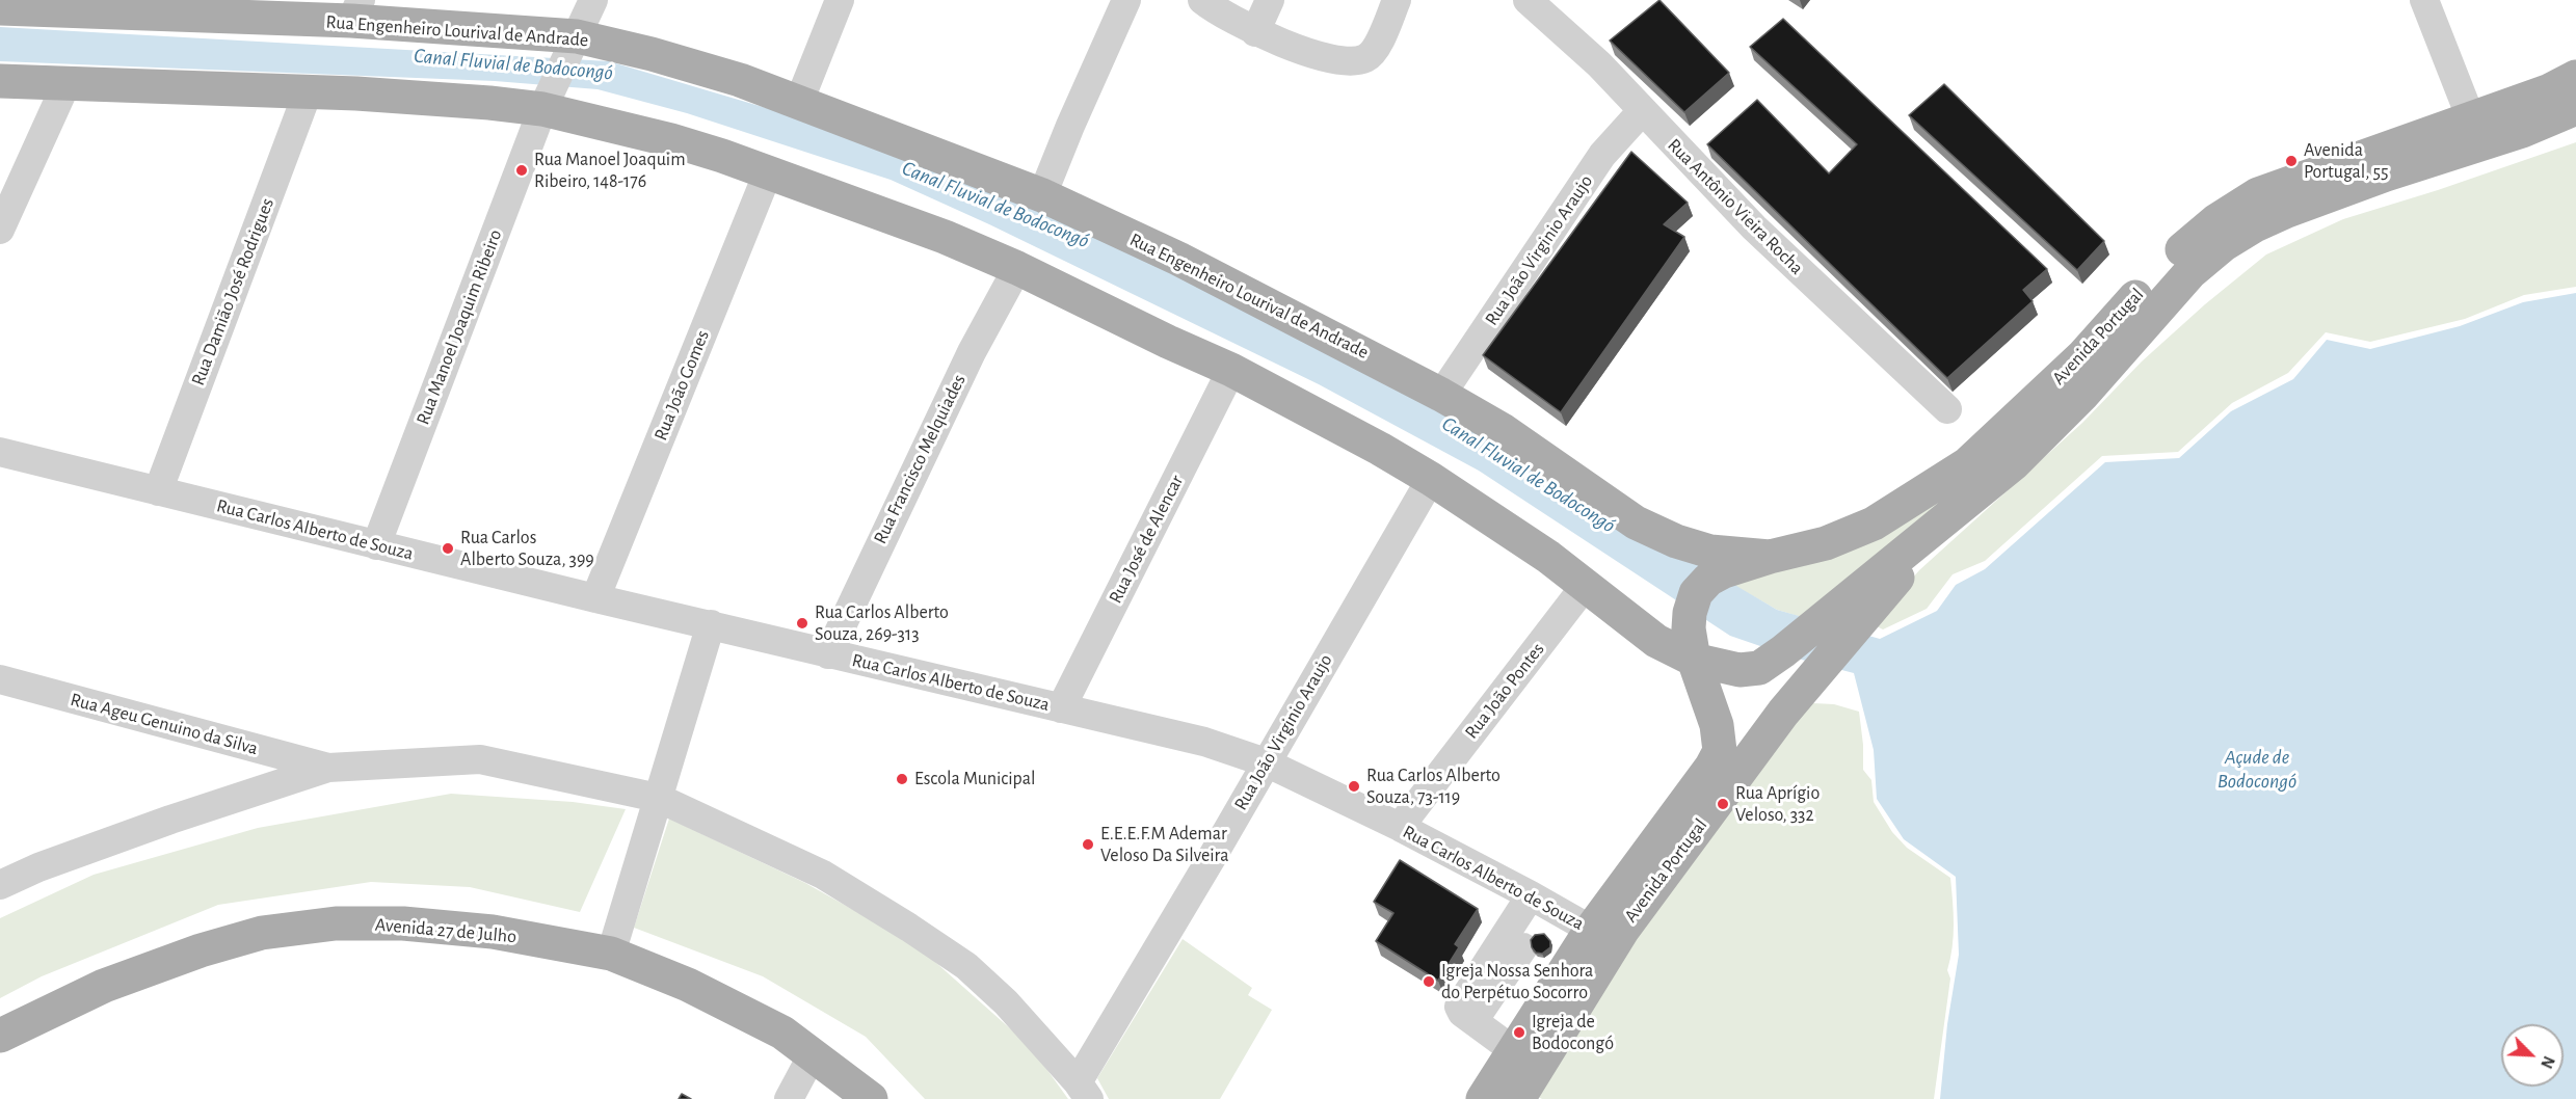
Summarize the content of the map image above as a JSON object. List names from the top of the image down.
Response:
{
  "streets": {
    "main road": ["Rua Engenheiro Lourival de Andrade", "Avenida Portugal", "Avenida 27 de Julho"],
    "street": [
      "Rua Antônio Vieira Rocha",
      "Rua João Virginio Araujo",
      "Rua Damião José Rodrigues",
      "Rua Manoel Joaquim Ribeiro",
      "Rua João Gomes",
      "Rua Francisco Melquiades",
      "Rua Carlos Alberto de Souza",
      "Rua José de Alencar",
      "Rua João Pontes",
      "Rua Ageu Genuino da Silva"
    ]
  },
  "crossings": [
    ["Rua Engenheiro Lourival de Andrade", "Rua João Virginio Araujo"],
    ["Rua Engenheiro Lourival de Andrade", "Rua Manoel Joaquim Ribeiro"],
    ["Rua Engenheiro Lourival de Andrade", "Avenida Portugal"],
    ["Rua Antônio Vieira Rocha", "Rua João Virginio Araujo"],
    ["Rua João Virginio Araujo", "Rua Carlos Alberto de Souza"],
    ["Rua Damião José Rodrigues", "Rua Carlos Alberto de Souza"],
    ["Rua Manoel Joaquim Ribeiro", "Rua Carlos Alberto de Souza"],
    ["Avenida Portugal", "Rua Carlos Alberto de Souza"],
    ["Rua João Gomes", "Rua Carlos Alberto de Souza"],
    ["Rua Francisco Melquiades", "Rua Carlos Alberto de Souza"],
    ["Rua Carlos Alberto de Souza", "Rua José de Alencar"],
    ["Rua Carlos Alberto de Souza", "Rua João Pontes"]
  ],
  "water": ["Canal Fluvial de Bodocongó", "Açude de Bodocongó"],
  "places": [
    "Avenida Portugal, 55",
    "Rua Manoel Joaquim Ribeiro, 148-176",
    "Rua Carlos Alberto Souza, 399",
    "Rua Carlos Alberto Souza, 269-313",
    "Escola Municipal",
    "Rua Carlos Alberto Souza, 73-119",
    "Rua Aprígio Veloso, 332",
    "E.E.E.F.M Ademar Veloso Da Silveira",
    "Igreja Nossa Senhora do Perpétuo Socorro",
    "Igreja de Bodocongó"
  ],
  "north": "bottom right"
}
